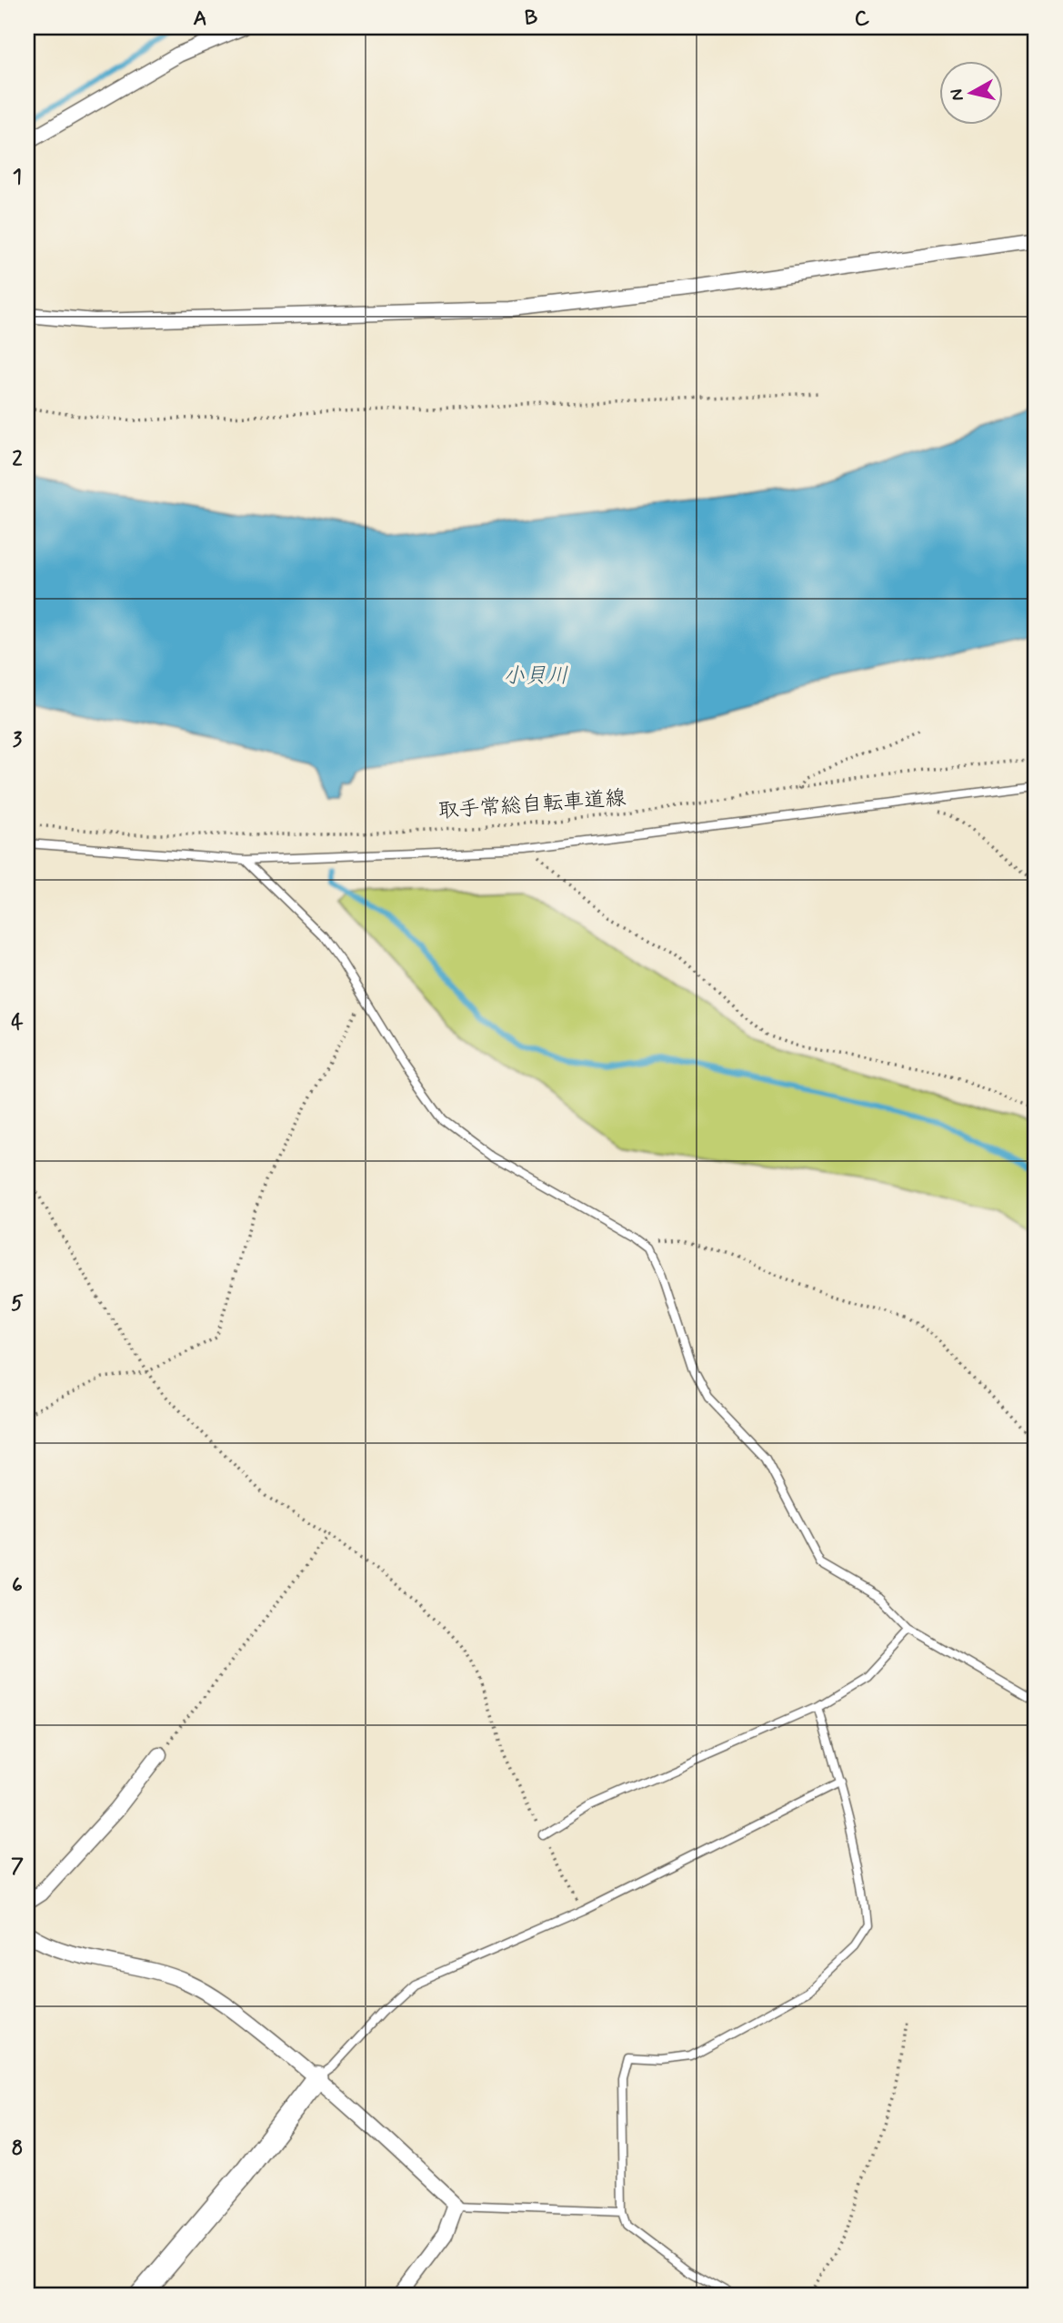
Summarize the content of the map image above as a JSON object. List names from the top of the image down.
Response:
{
  "streets": {
    "path": ["取手常総自転車道線"]
  },
  "water": ["小貝川"],
  "north": "left",
  "grid": {
    "columns": ["A", "B", "C"],
    "rows": [
      "1",
      "2",
      "3",
      "4",
      "5",
      "6",
      "7",
      "8"
    ]
  }
}
